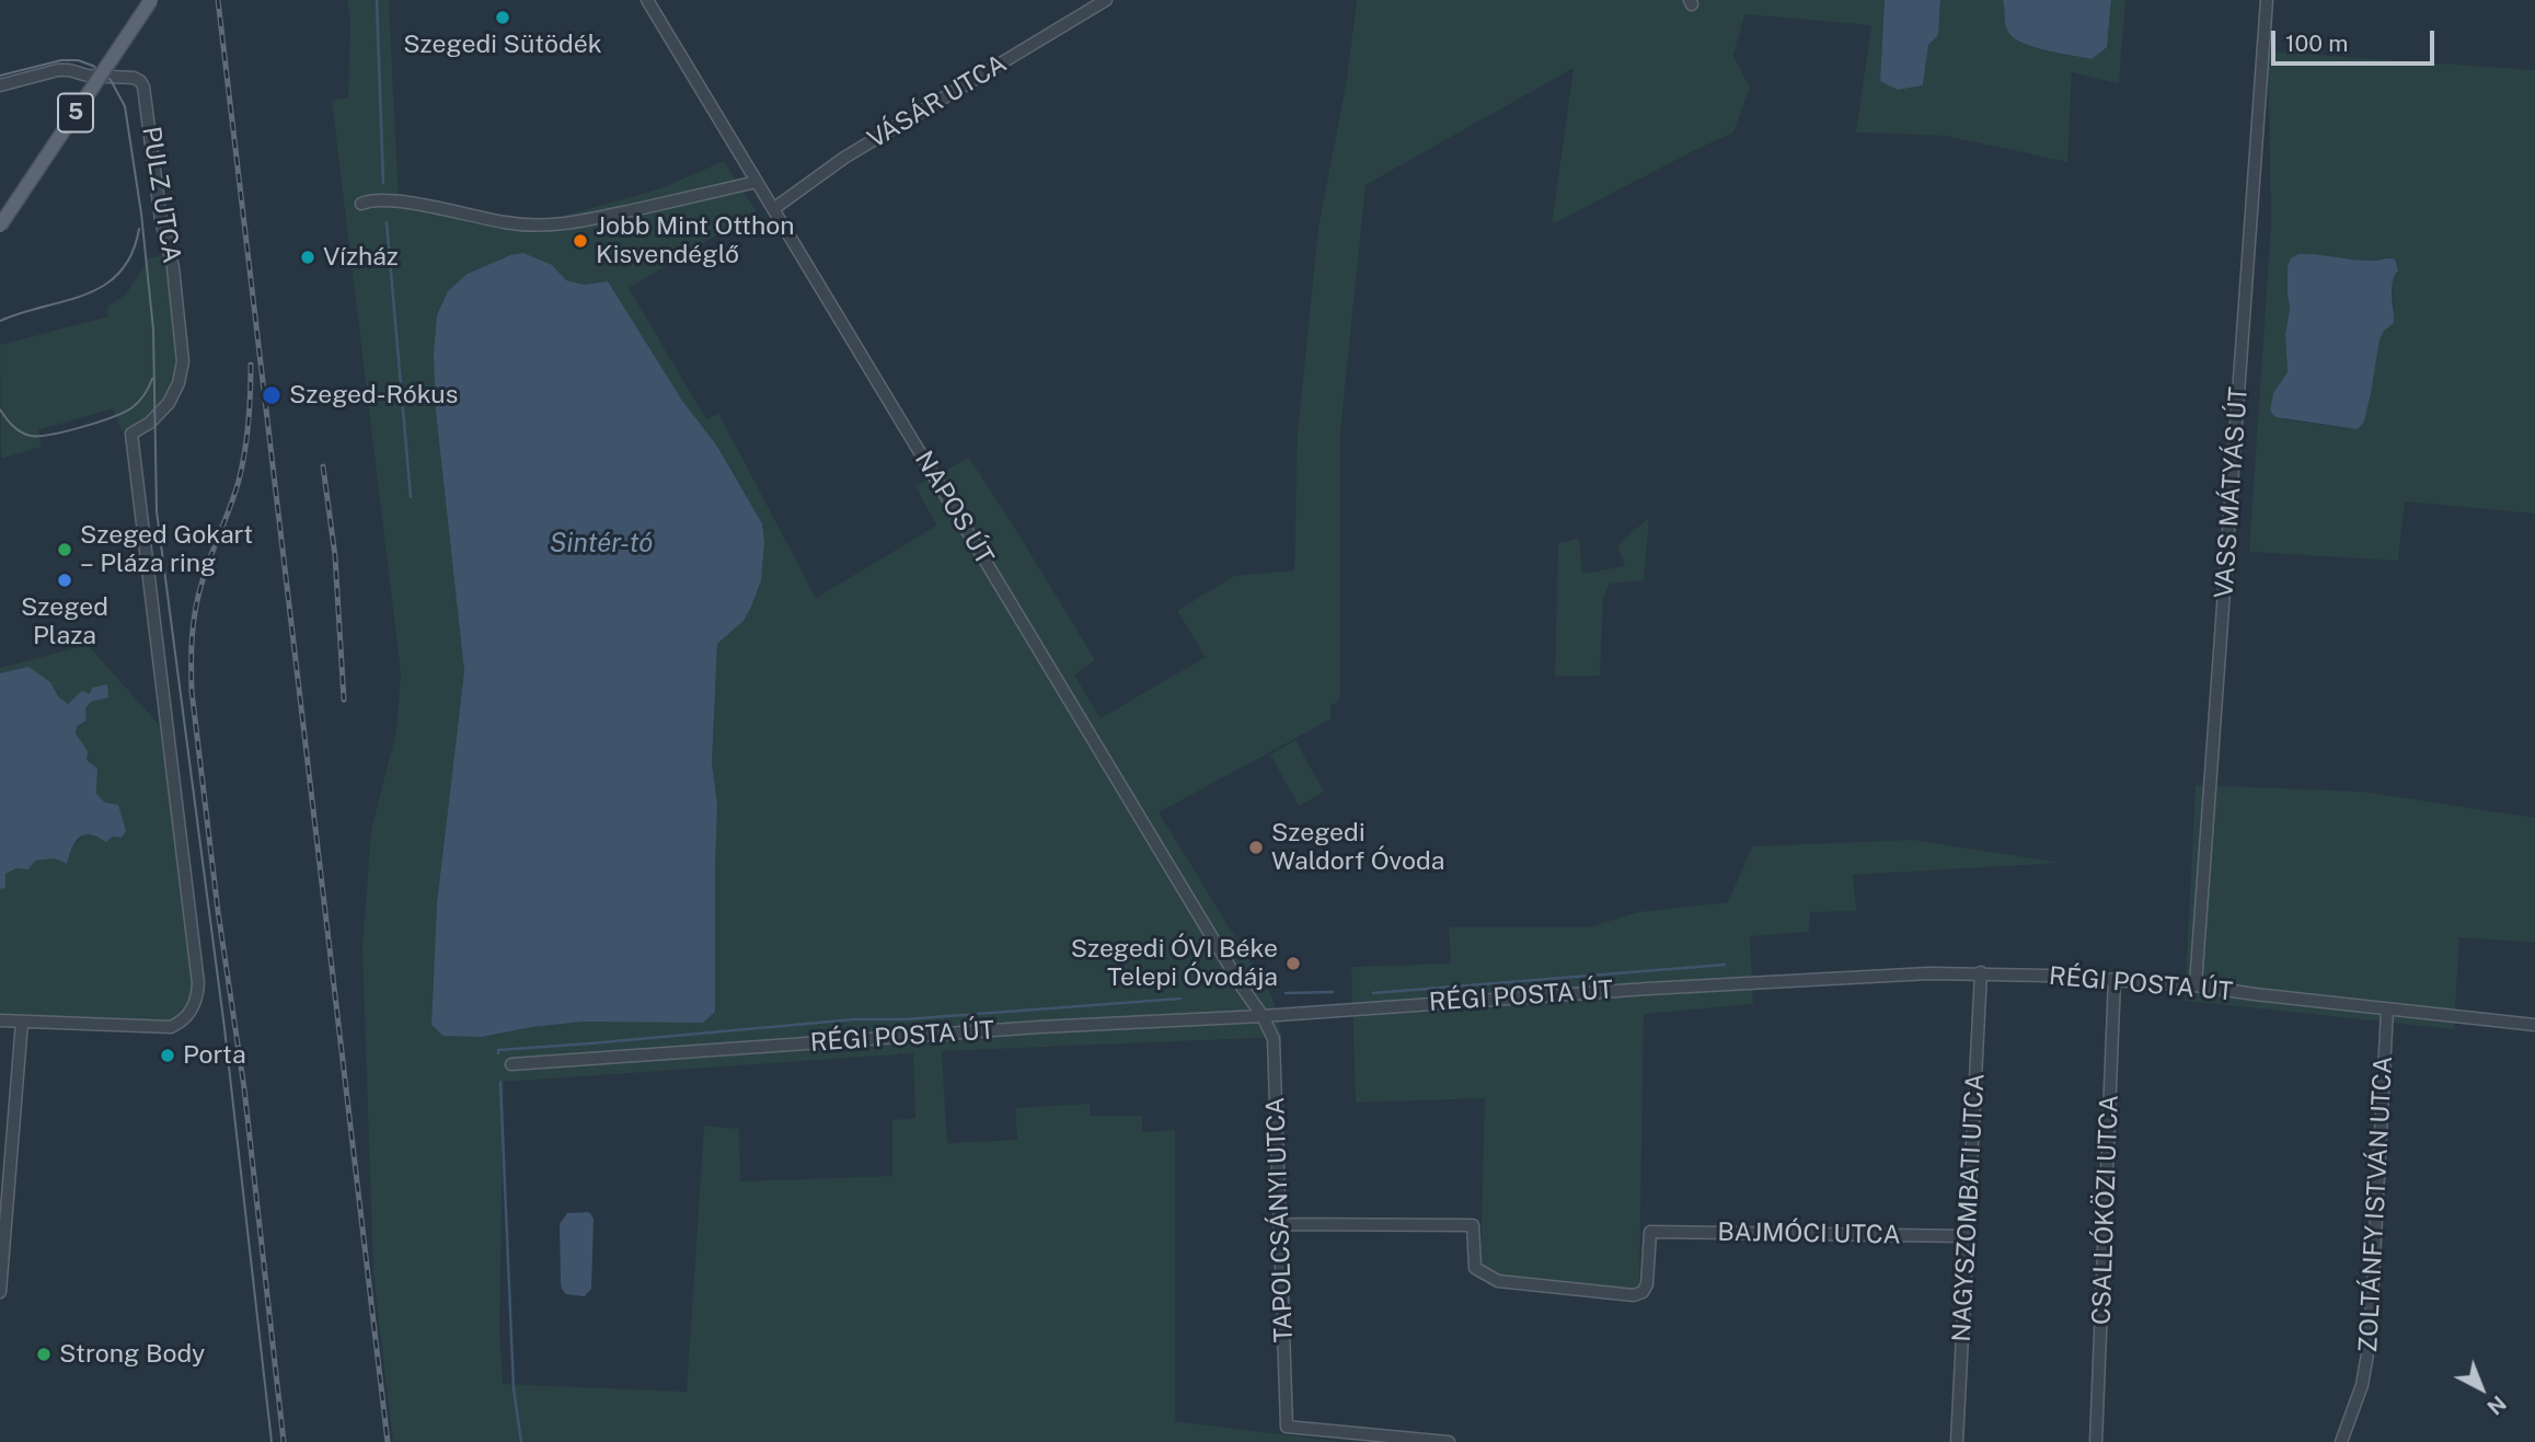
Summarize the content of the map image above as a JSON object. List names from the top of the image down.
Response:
{
  "streets": {
    "main road": ["5"],
    "street": [
      "VÁSÁR UTCA",
      "PULZ UTCA",
      "VASS MÁTYÁS ÚT",
      "NAPOS ÚT",
      "RÉGI POSTA ÚT",
      "ZOLTÁNFY ISTVÁN UTCA",
      "NAGYSZOMBATI UTCA",
      "CSALLÓKÖZI UTCA",
      "TAPOLCSÁNYI UTCA",
      "BAJMÓCI UTCA"
    ]
  },
  "crossings": [
    ["VÁSÁR UTCA", "NAPOS ÚT"],
    ["VASS MÁTYÁS ÚT", "RÉGI POSTA ÚT"],
    ["NAPOS ÚT", "RÉGI POSTA ÚT"],
    ["NAPOS ÚT", "TAPOLCSÁNYI UTCA"],
    ["RÉGI POSTA ÚT", "ZOLTÁNFY ISTVÁN UTCA"],
    ["RÉGI POSTA ÚT", "NAGYSZOMBATI UTCA"],
    ["RÉGI POSTA ÚT", "CSALLÓKÖZI UTCA"],
    ["RÉGI POSTA ÚT", "TAPOLCSÁNYI UTCA"],
    ["NAGYSZOMBATI UTCA", "BAJMÓCI UTCA"],
    ["TAPOLCSÁNYI UTCA", "BAJMÓCI UTCA"]
  ],
  "water": ["Sintér-tó"],
  "places": [
    "Szegedi Sütödék",
    "Jobb Mint Otthon Kisvendéglő",
    "Vízház",
    "Szeged-Rókus",
    "Szeged Gokart – Pláza ring",
    "Szeged Plaza",
    "Szegedi Waldorf Óvoda",
    "Szegedi ÓVI Béke Telepi Óvodája",
    "Porta",
    "Strong Body"
  ],
  "scale_bar": "100 m",
  "north": "bottom right"
}
